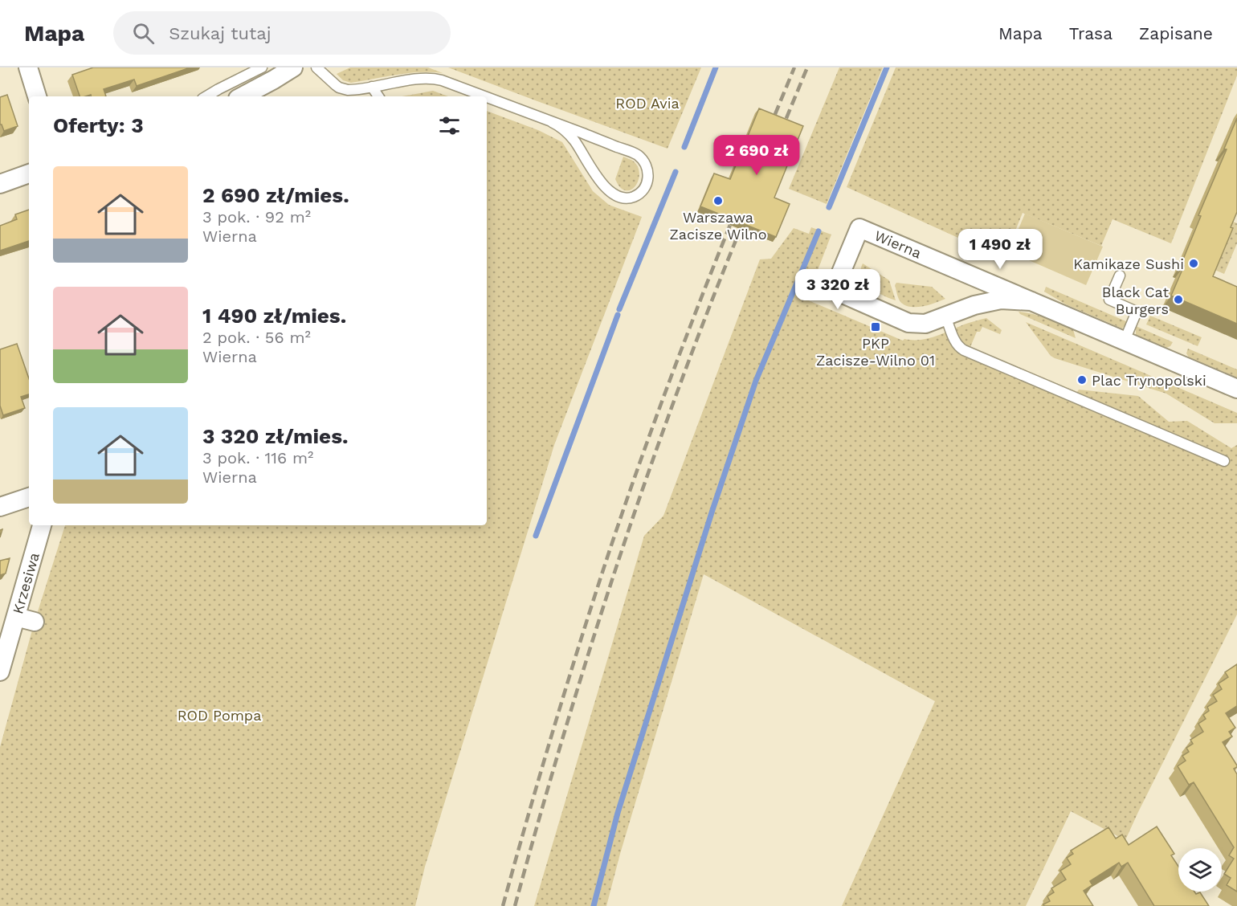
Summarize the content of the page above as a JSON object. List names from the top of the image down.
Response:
{
  "streets": {
    "street": ["Wierna", "Krzesiwa"]
  },
  "parks": ["ROD Avia", "ROD Pompa"],
  "places": {
    "other": [
      "Warszawa Zacisze Wilno",
      "Kamikaze Sushi",
      "Black Cat Burgers",
      "Plac Trynopolski"
    ],
    "transit": ["PKP Zacisze-Wilno 01"]
  },
  "page": {
    "header": "Mapa",
    "search": "Szukaj tutaj",
    "nav": ["Mapa", "Trasa", "Zapisane"],
    "heading": "Oferty: 3",
    "price": ["2 690 zł", "1 490 zł", "3 320 zł"],
    "list": [
      {
        "name": "2 690 zł/mies.",
        "note": "3 pok. · 92 m² · Wierna"
      },
      {
        "name": "1 490 zł/mies.",
        "note": "2 pok. · 56 m² · Wierna"
      },
      {
        "name": "3 320 zł/mies.",
        "note": "3 pok. · 116 m² · Wierna"
      }
    ]
  }
}
